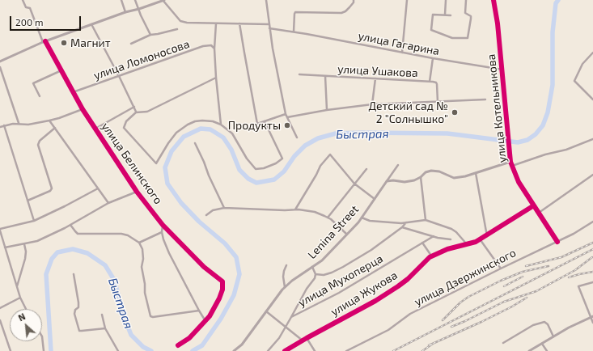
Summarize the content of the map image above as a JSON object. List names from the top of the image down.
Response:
{
  "streets": {
    "street": [
      "улица Гагарина",
      "улица Ломоносова",
      "улица Ушакова",
      "улица Котельникова",
      "улица Белинского",
      "Lenina Street",
      "улица Дзержинского",
      "улица Мухоперца",
      "улица Жукова"
    ]
  },
  "crossings": [
    ["улица Гагарина", "улица Котельникова"],
    ["улица Ломоносова", "улица Белинского"],
    ["улица Котельникова", "улица Дзержинского"],
    ["улица Котельникова", "улица Жукова"]
  ],
  "water": ["Быстрая"],
  "places": ["Магнит", "Детский сад № 2 \"Солнышко\"", "Продукты"],
  "scale_bar": "200 m",
  "north": "top left"
}
